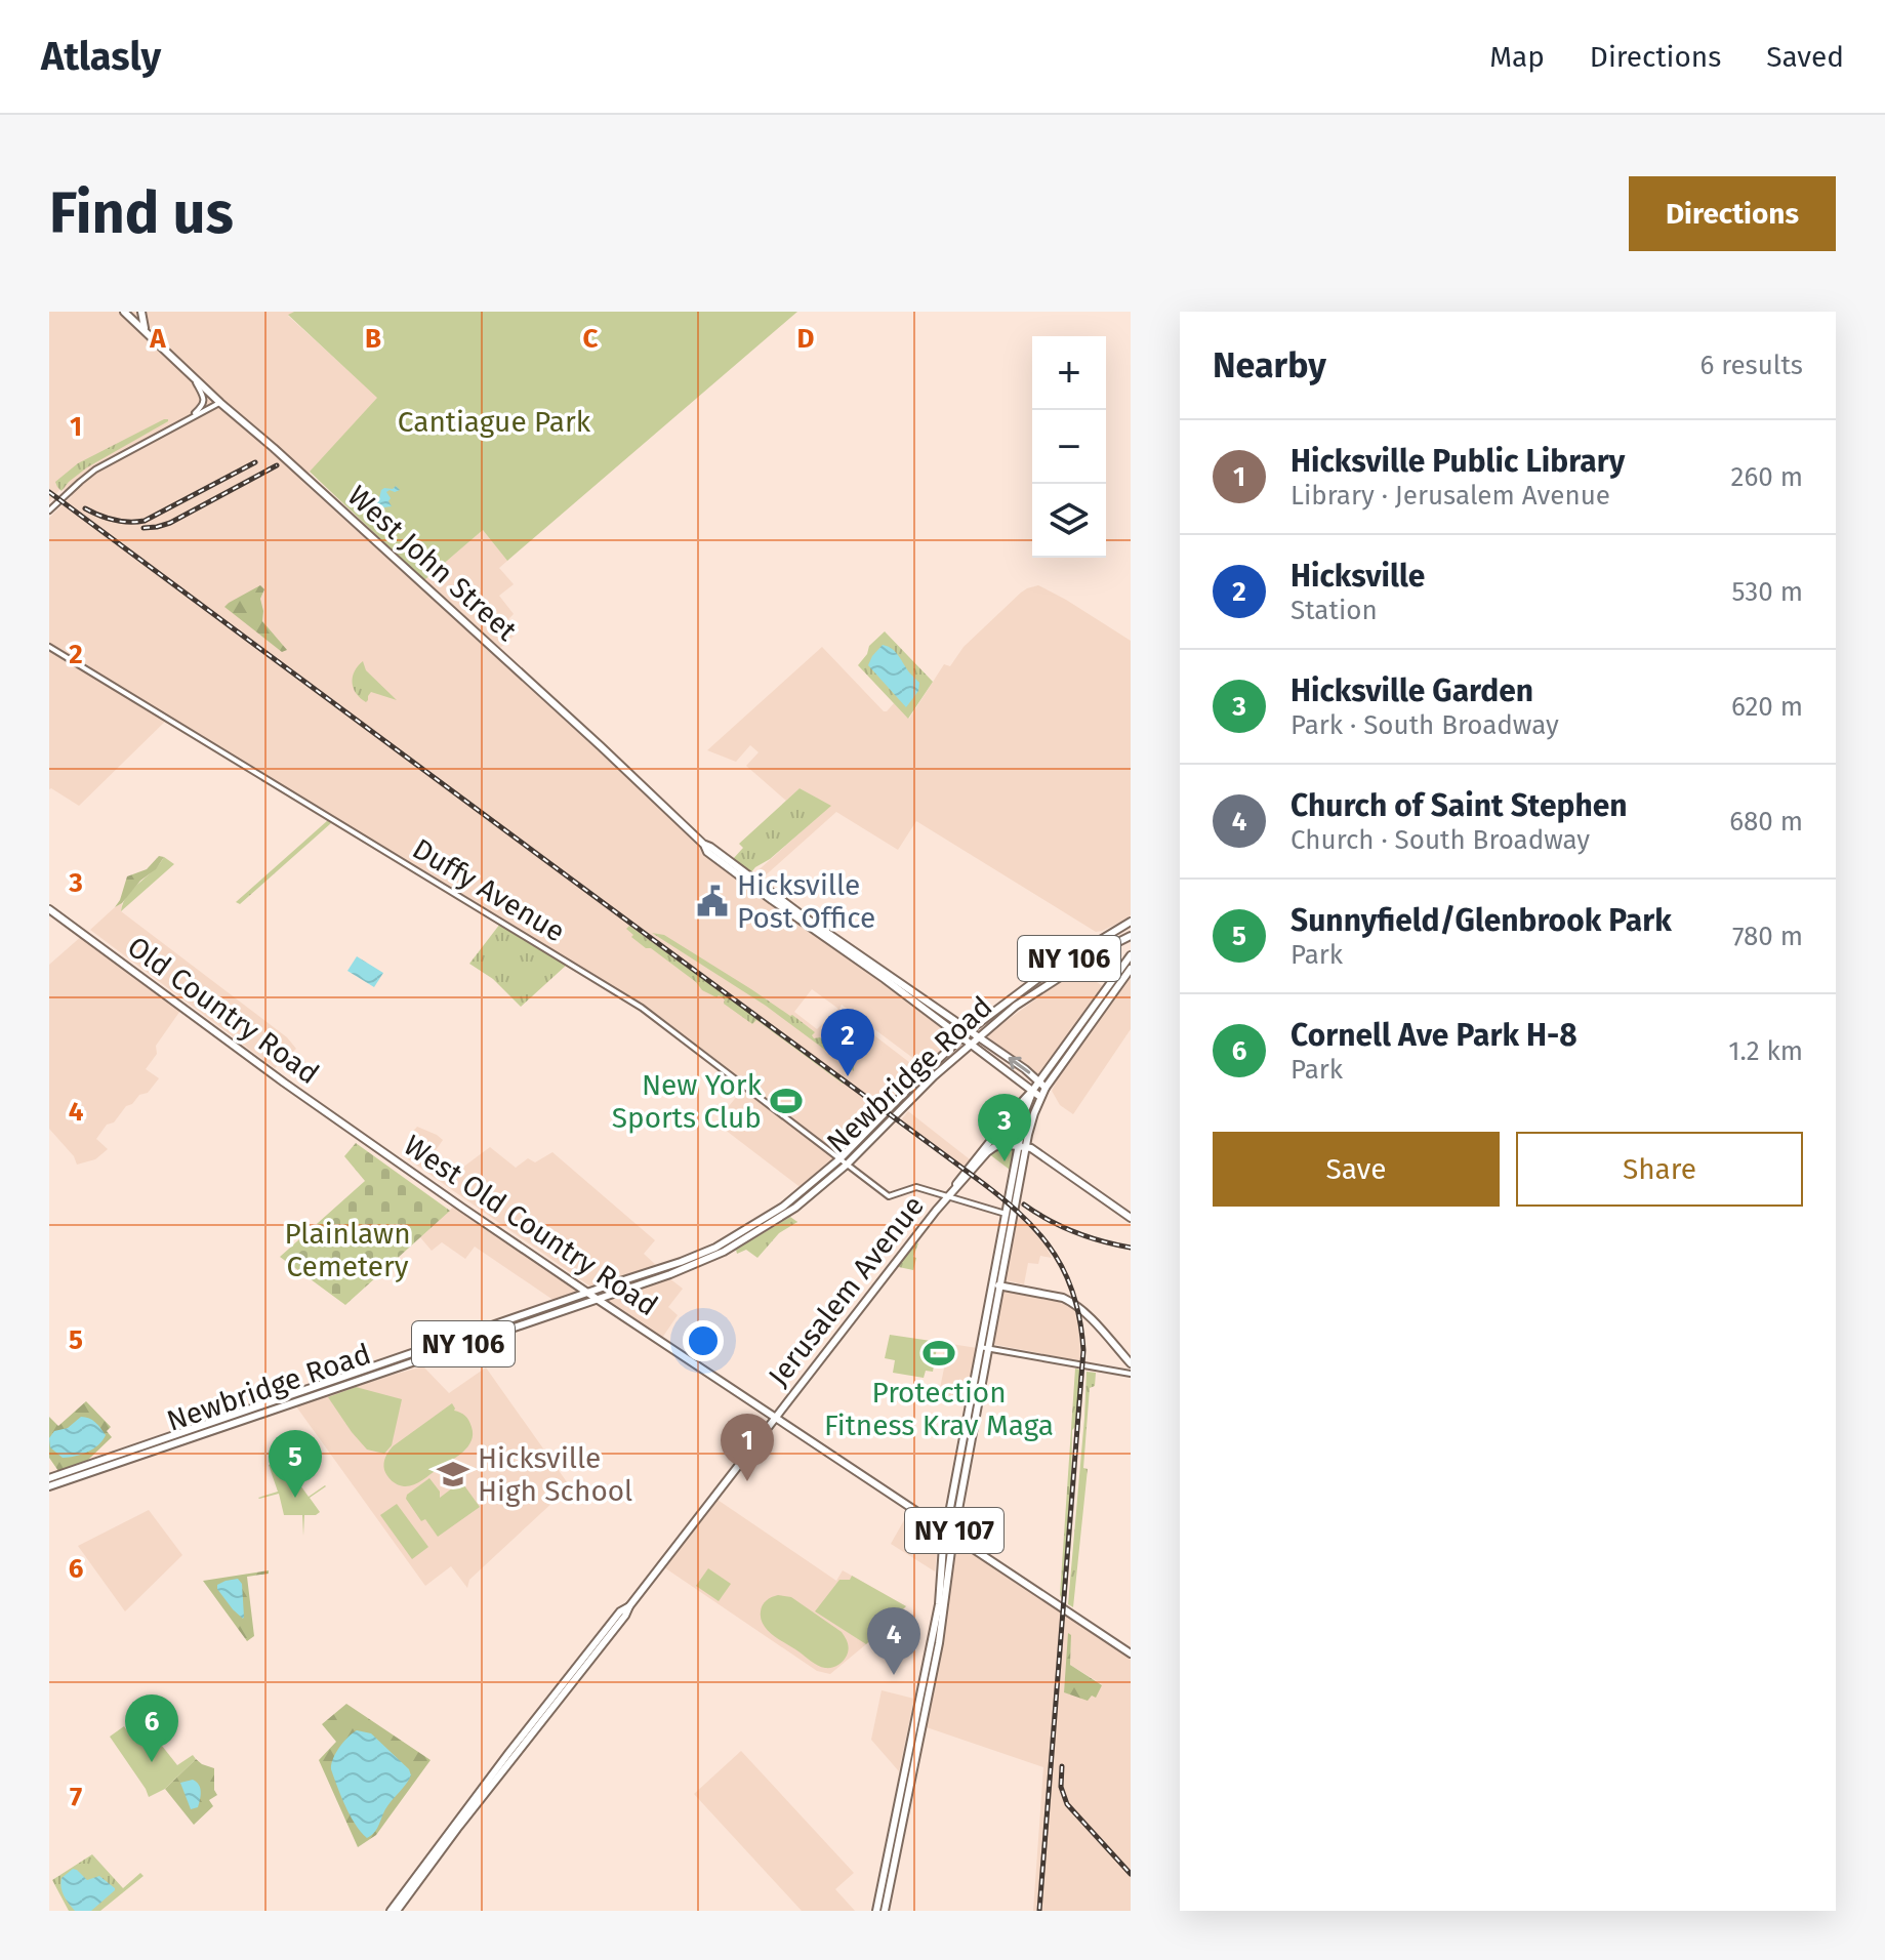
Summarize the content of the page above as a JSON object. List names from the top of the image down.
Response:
{
  "streets": {
    "main road": [
      "West John Street",
      "NY 106",
      "Old Country Road",
      "Newbridge Road",
      "West Old Country Road",
      "Jerusalem Avenue",
      "NY 107"
    ],
    "street": ["Duffy Avenue"]
  },
  "crossings": [
    ["West John Street", "NY 106"],
    ["West John Street", "Newbridge Road"],
    ["West John Street", "Jerusalem Avenue"],
    ["West John Street", "NY 107"],
    ["Duffy Avenue", "NY 106"],
    ["Duffy Avenue", "Newbridge Road"],
    ["Duffy Avenue", "Jerusalem Avenue"],
    ["NY 106", "Newbridge Road"],
    ["NY 106", "West Old Country Road"],
    ["Old Country Road", "West Old Country Road"],
    ["Newbridge Road", "West Old Country Road"],
    ["West Old Country Road", "Jerusalem Avenue"],
    ["West Old Country Road", "NY 107"],
    ["Jerusalem Avenue", "NY 107"]
  ],
  "parks": ["Cantiague Park", "Plainlawn Cemetery"],
  "places": {
    "public building": ["Hicksville Post Office"],
    "sports": ["New York Sports Club", "Protection Fitness Krav Maga"],
    "school or university": ["Hicksville High School"]
  },
  "page": {
    "header": "Atlasly",
    "nav": ["Map", "Directions", "Saved"],
    "buttons": [
      "Directions",
      ["Save", "Share"]
    ],
    "title": "Find us",
    "heading": ["Nearby", "6 results"],
    "map_buttons": ["+", "−"],
    "list": [
      {
        "mark": "1",
        "name": "Hicksville Public Library",
        "note": "Library · Jerusalem Avenue",
        "value": "260 m"
      },
      {
        "mark": "2",
        "name": "Hicksville",
        "note": "Station",
        "value": "530 m"
      },
      {
        "mark": "3",
        "name": "Hicksville Garden",
        "note": "Park · South Broadway",
        "value": "620 m"
      },
      {
        "mark": "4",
        "name": "Church of Saint Stephen",
        "note": "Church · South Broadway",
        "value": "680 m"
      },
      {
        "mark": "5",
        "name": "Sunnyfield/Glenbrook Park",
        "note": "Park",
        "value": "780 m"
      },
      {
        "mark": "6",
        "name": "Cornell Ave Park H-8",
        "note": "Park",
        "value": "1.2 km"
      }
    ],
    "pins": [
      "2",
      "3",
      "1",
      "5",
      "4",
      "6"
    ]
  },
  "grid": {
    "columns": [
      "A",
      "B",
      "C",
      "D"
    ],
    "rows": [
      "1",
      "2",
      "3",
      "4",
      "5",
      "6",
      "7"
    ]
  }
}
